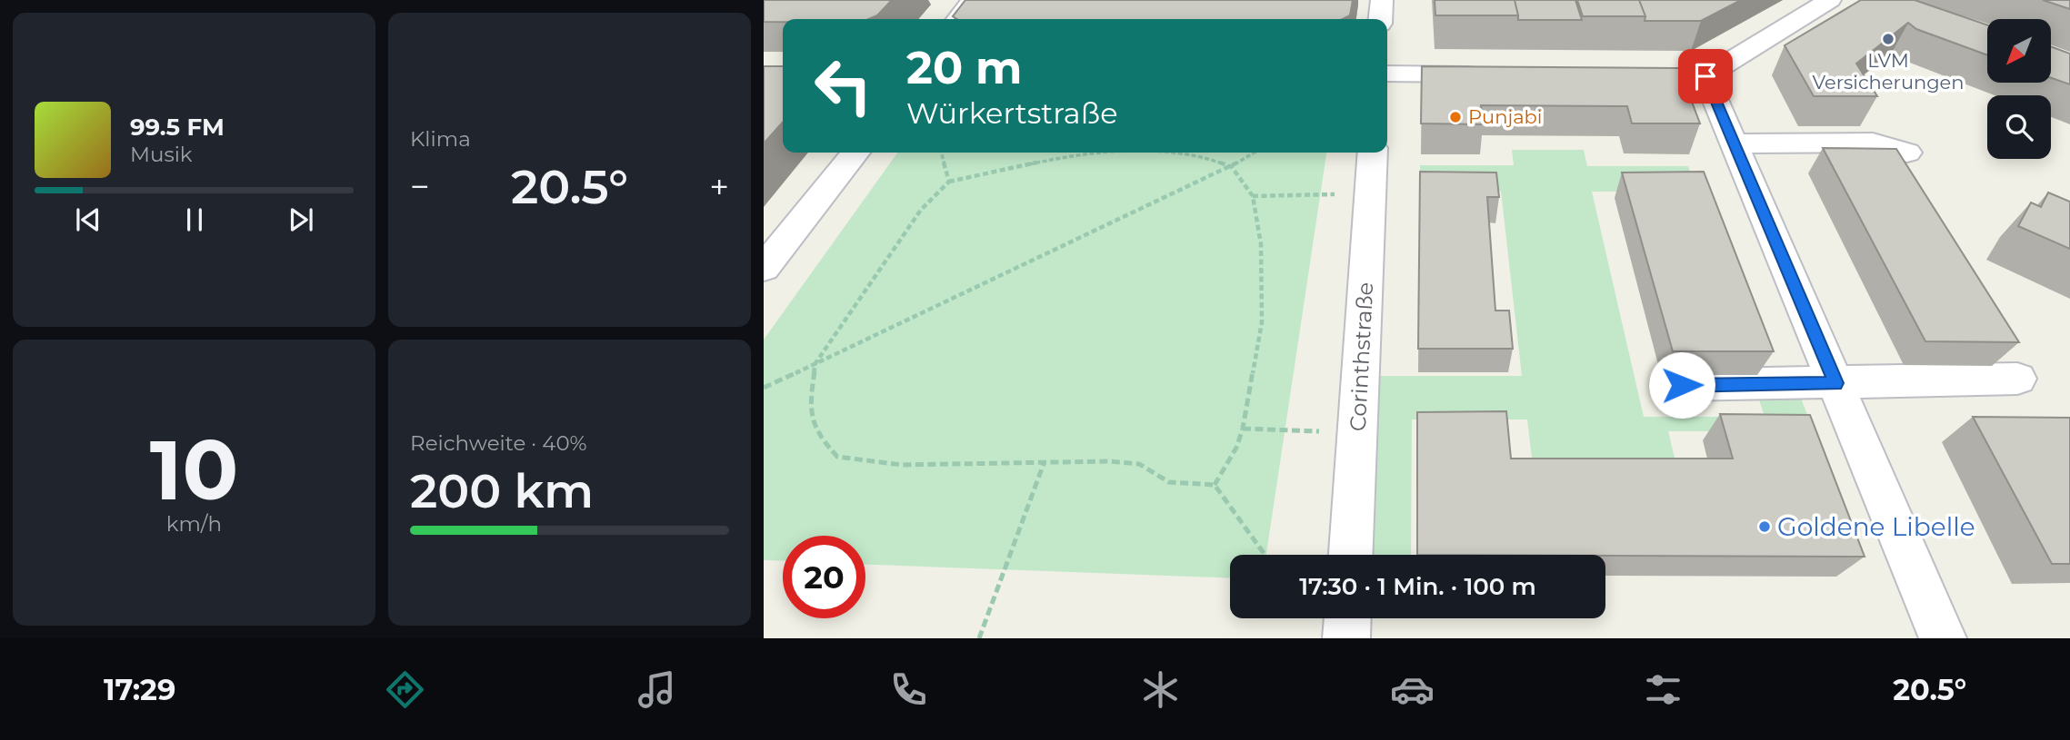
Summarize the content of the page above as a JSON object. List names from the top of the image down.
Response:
{
  "streets": {
    "street": ["Corinthstraße"]
  },
  "places": ["LVM Versicherungen", "Punjabi", "Goldene Libelle"],
  "north": "bottom left",
  "page": {
    "tile": [
      "Klima",
      ["10", "km/h"],
      ["Reichweite · 40%", "200 km"]
    ],
    "turn": ["20 m", "Würkertstraße"],
    "song": ["99.5 FM", "Musik"],
    "heat": ["−", "20.5°", "+"],
    "limit": "20",
    "trip": "17:30 · 1 Min. · 100 m",
    "tabs": ["17:29", "20.5°"]
  }
}
